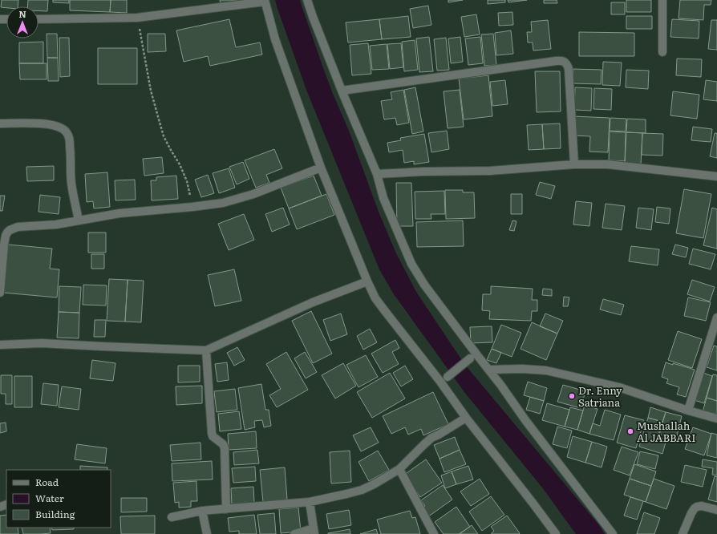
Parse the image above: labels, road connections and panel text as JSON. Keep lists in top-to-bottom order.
{
  "places": ["Dr. Enny Satriana", "Mushallah Al JABBARI"],
  "legend": ["Road", "Water", "Building"],
  "north": "top"
}
